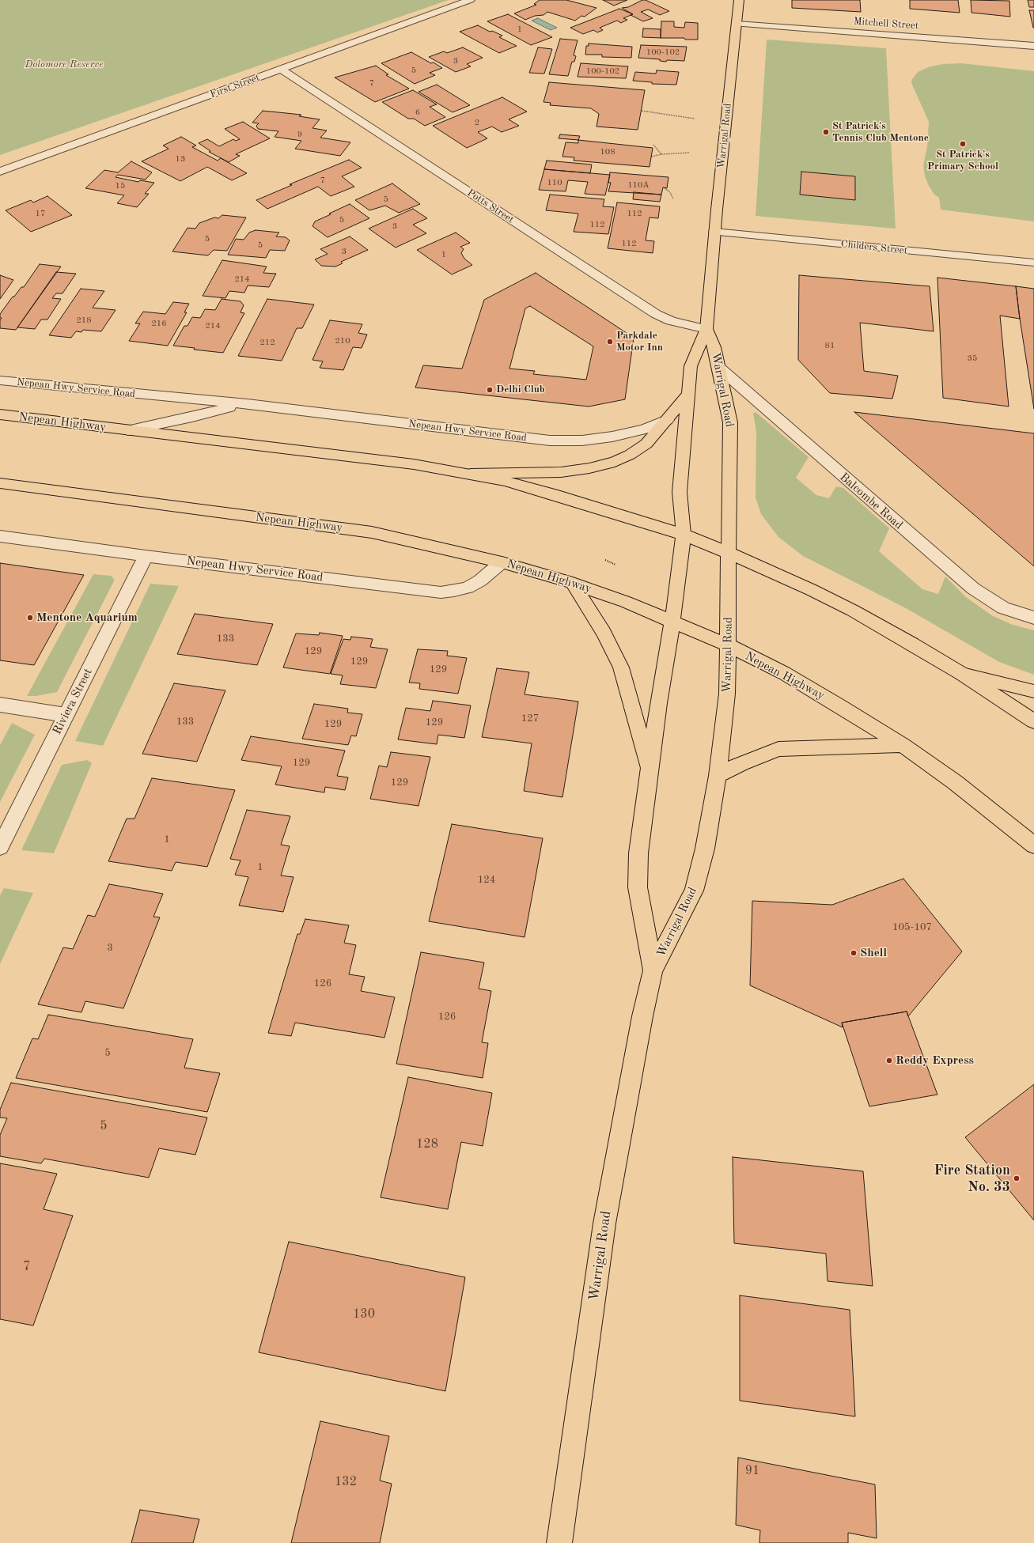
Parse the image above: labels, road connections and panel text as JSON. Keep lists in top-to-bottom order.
{
  "streets": {
    "main road": ["Warrigal Road", "Nepean Highway"],
    "street": [
      "Mitchell Street",
      "First Street",
      "Potts Street",
      "Childers Street",
      "Nepean Hwy Service Road",
      "Balcombe Road",
      "Riviera Street"
    ]
  },
  "crossings": [
    ["Mitchell Street", "Warrigal Road"],
    ["First Street", "Potts Street"],
    ["Warrigal Road", "Potts Street"],
    ["Warrigal Road", "Childers Street"],
    ["Warrigal Road", "Nepean Highway"],
    ["Warrigal Road", "Balcombe Road"],
    ["Nepean Hwy Service Road", "Nepean Highway"],
    ["Nepean Hwy Service Road", "Riviera Street"]
  ],
  "parks": ["Dolomore Reserve"],
  "places": [
    "St Patrick's Tennis Club Mentone",
    "St Patrick's Primary School",
    "Parkdale Motor Inn",
    "Delhi Club",
    "Mentone Aquarium",
    "Shell",
    "Reddy Express",
    "Fire Station No. 33"
  ],
  "house_numbers": [
    "1",
    "100-102",
    "3",
    "5",
    "100-102",
    "7",
    "6",
    "2",
    "9",
    "108",
    "13",
    "7",
    "110",
    "110A",
    "15",
    "5",
    "17",
    "112",
    "5",
    "112",
    "3",
    "5",
    "112",
    "5",
    "3",
    "1",
    "214",
    "218",
    "216",
    "214",
    "210",
    "212",
    "81",
    "35",
    "133",
    "129",
    "129",
    "129",
    "127",
    "133",
    "129",
    "129",
    "129",
    "129",
    "1",
    "1",
    "124",
    "105-107",
    "3",
    "126",
    "126",
    "5",
    "5",
    "128",
    "7",
    "130",
    "91",
    "132"
  ]
}
